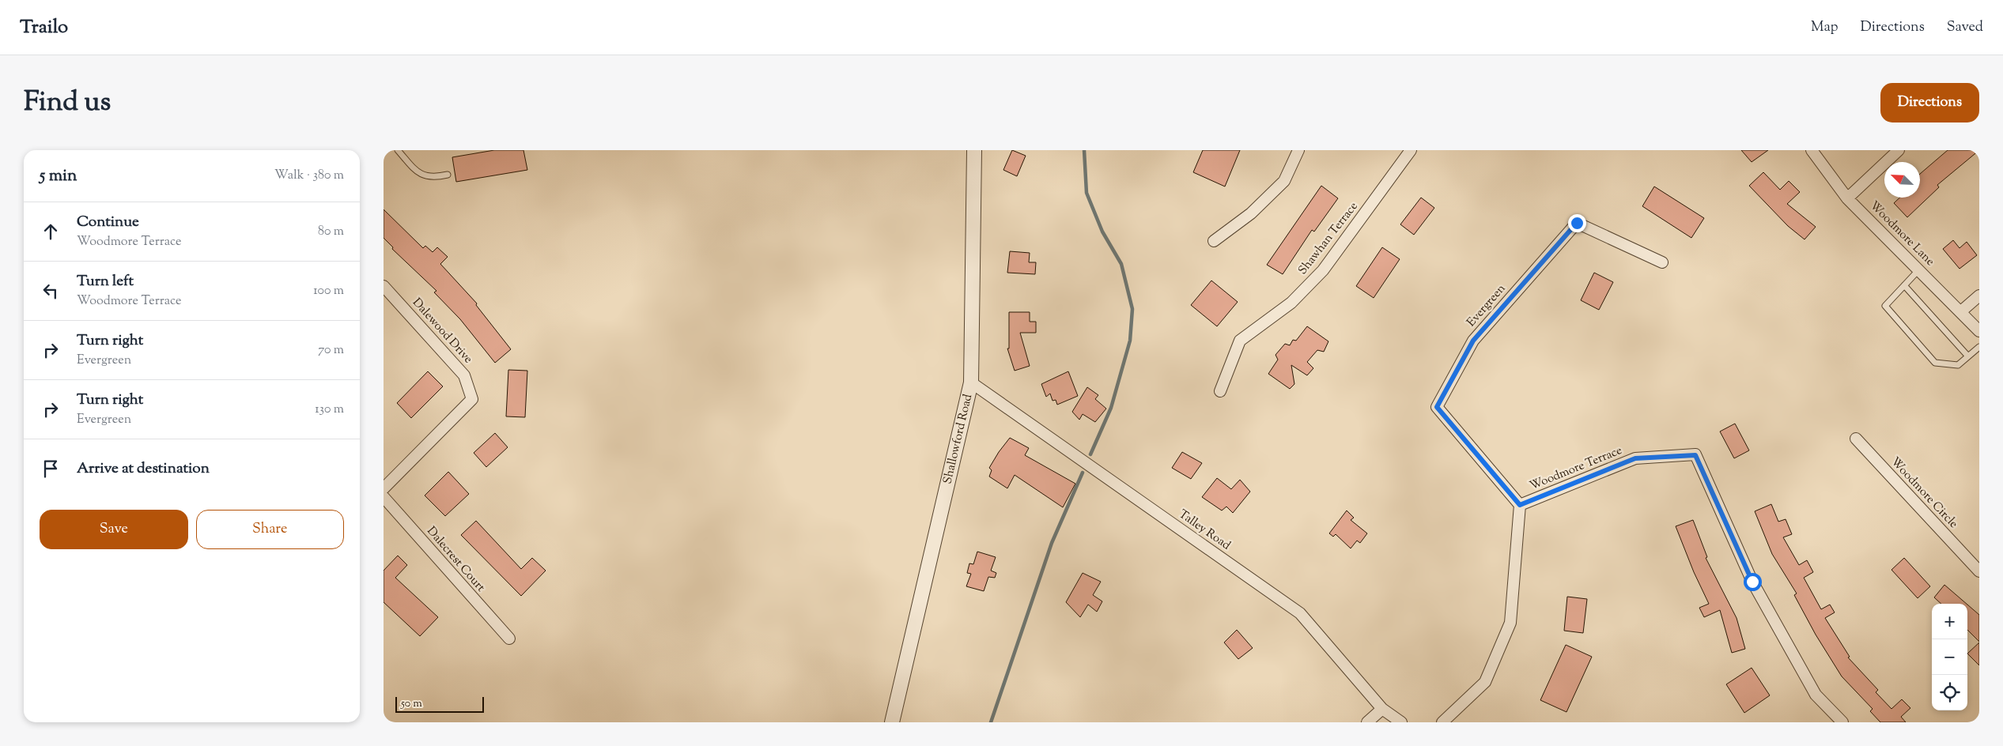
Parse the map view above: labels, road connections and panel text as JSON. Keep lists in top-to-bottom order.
{
  "streets": {
    "street": [
      "Woodmore Lane",
      "Shawhan Terrace",
      "Evergreen",
      "Dalewood Drive",
      "Shallowford Road",
      "Woodmore Terrace",
      "Woodmore Circle",
      "Talley Road",
      "Dalecrest Court"
    ]
  },
  "crossings": [
    ["Evergreen", "Woodmore Terrace"],
    ["Shallowford Road", "Talley Road"]
  ],
  "scale_bar": "50 m",
  "north": "top left",
  "page": {
    "header": "Trailo",
    "nav": ["Map", "Directions", "Saved"],
    "title": "Find us",
    "buttons": [
      "Directions",
      ["Save", "Share"]
    ],
    "heading": ["5 min", "Walk · 380 m"],
    "list": [
      ["Continue", "Woodmore Terrace", "80 m"],
      ["Turn left", "Woodmore Terrace", "100 m"],
      ["Turn right", "Evergreen", "70 m"],
      ["Turn right", "Evergreen", "130 m"],
      "Arrive at destination"
    ],
    "map_buttons": ["+", "−"],
    "scale": "50 m"
  }
}
